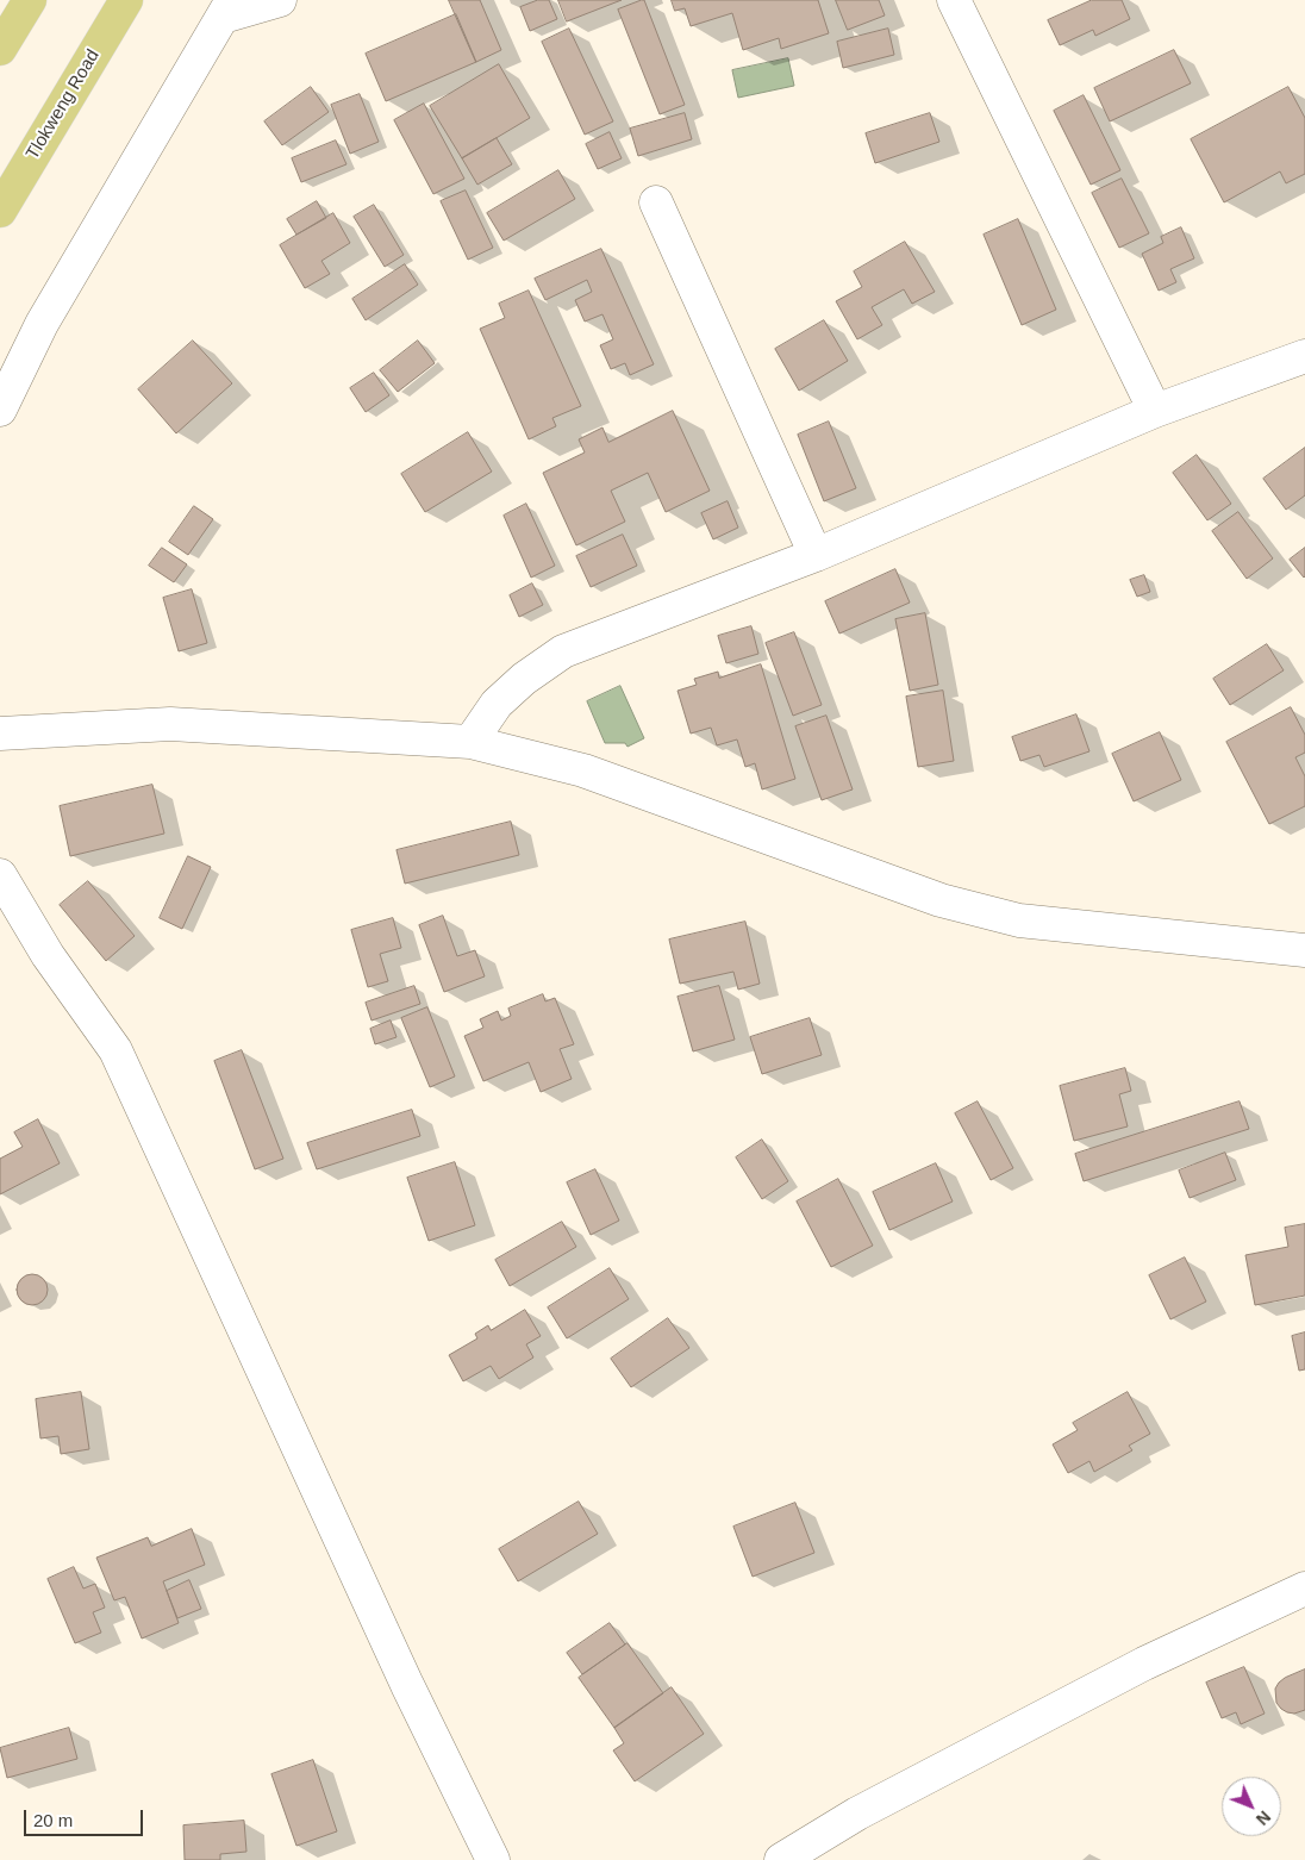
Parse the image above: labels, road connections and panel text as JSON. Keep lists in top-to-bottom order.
{
  "streets": {
    "main road": ["Tlokweng Road"]
  },
  "scale_bar": "20 m",
  "north": "bottom right"
}
